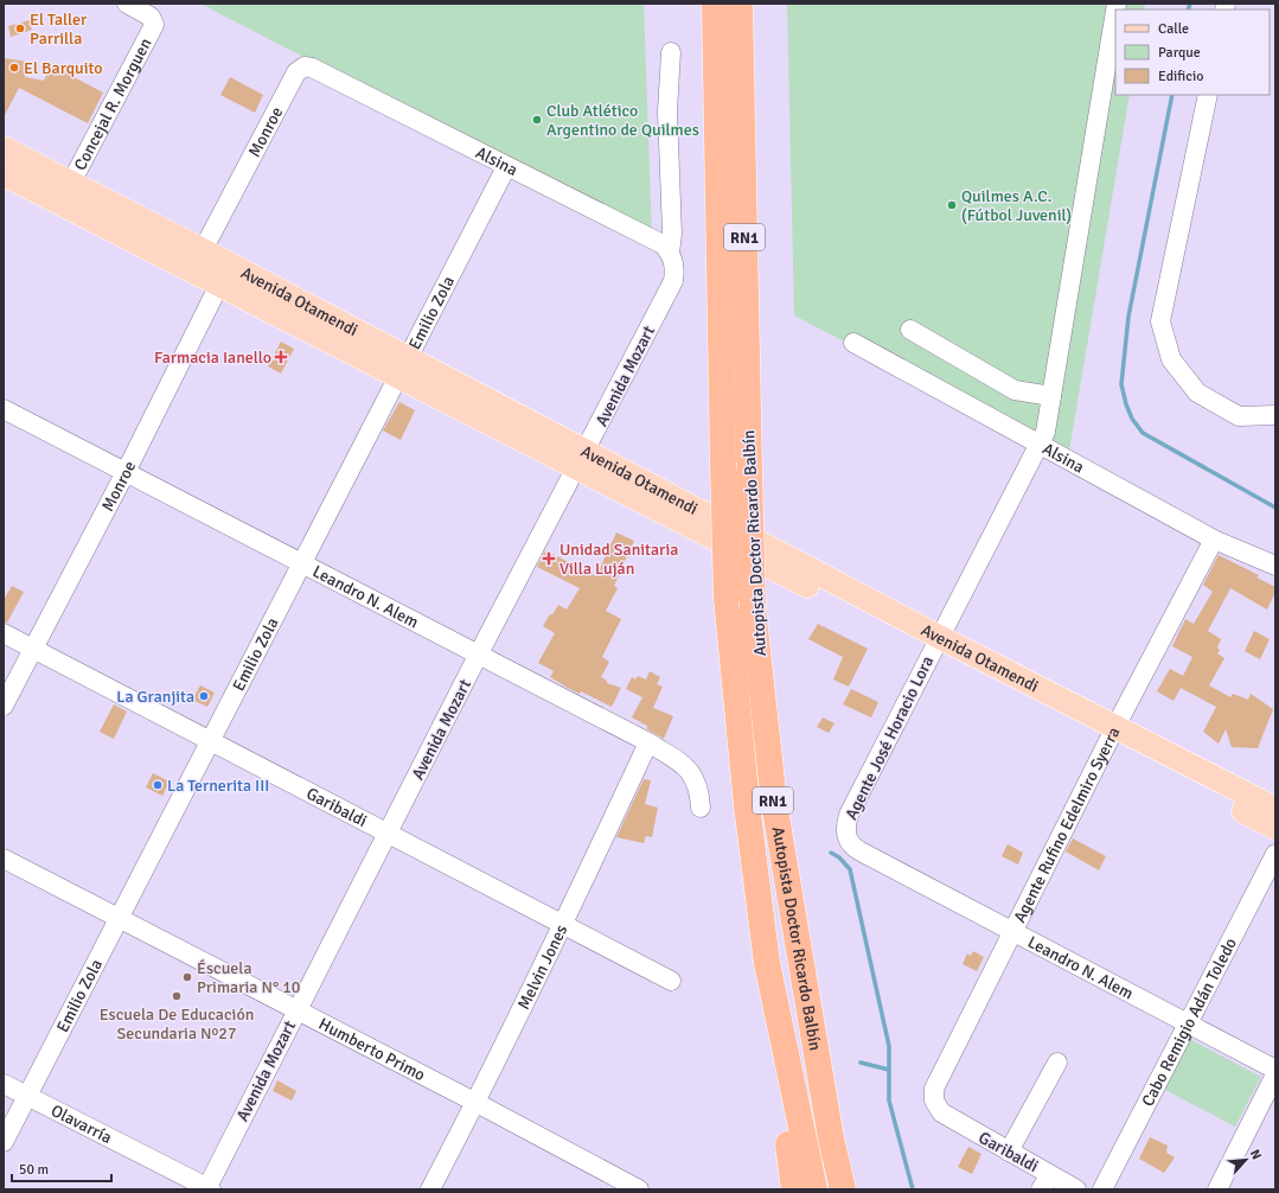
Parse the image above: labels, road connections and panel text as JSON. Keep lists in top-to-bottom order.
{
  "streets": {
    "highway": ["RN1", "Autopista Doctor Ricardo Balbín"],
    "main road": ["Avenida Otamendi"],
    "street": [
      "Concejal R. Morguen",
      "Monroe",
      "Alsina",
      "Emilio Zola",
      "Avenida Mozart",
      "Leandro N. Alem",
      "Agente José Horacio Lora",
      "Garibaldi",
      "Agente Rufino Edelmiro Syerra",
      "Melvin Jones",
      "Cabo Remigio Adán Toledo",
      "Humberto Primo",
      "Olavarría"
    ]
  },
  "crossings": [
    ["Concejal R. Morguen", "Avenida Otamendi"],
    ["Monroe", "Alsina"],
    ["Monroe", "Avenida Otamendi"],
    ["Monroe", "Leandro N. Alem"],
    ["Monroe", "Garibaldi"],
    ["Alsina", "Emilio Zola"],
    ["Alsina", "Avenida Mozart"],
    ["Alsina", "Agente José Horacio Lora"],
    ["Alsina", "Agente Rufino Edelmiro Syerra"],
    ["Avenida Otamendi", "Emilio Zola"],
    ["Avenida Otamendi", "Avenida Mozart"],
    ["Avenida Otamendi", "Agente José Horacio Lora"],
    ["Avenida Otamendi", "Agente Rufino Edelmiro Syerra"],
    ["Emilio Zola", "Leandro N. Alem"],
    ["Emilio Zola", "Garibaldi"],
    ["Emilio Zola", "Humberto Primo"],
    ["Emilio Zola", "Olavarría"],
    ["Avenida Mozart", "Leandro N. Alem"],
    ["Avenida Mozart", "Garibaldi"],
    ["Avenida Mozart", "Humberto Primo"],
    ["Avenida Mozart", "Olavarría"],
    ["Leandro N. Alem", "Agente José Horacio Lora"],
    ["Leandro N. Alem", "Agente Rufino Edelmiro Syerra"],
    ["Leandro N. Alem", "Melvin Jones"],
    ["Leandro N. Alem", "Cabo Remigio Adán Toledo"],
    ["Garibaldi", "Agente Rufino Edelmiro Syerra"],
    ["Garibaldi", "Melvin Jones"],
    ["Melvin Jones", "Humberto Primo"]
  ],
  "places": {
    "other": [
      "El Taller Parrilla",
      "El Barquito",
      "Club Atlético Argentino de Quilmes",
      "Quilmes A.C. (Fútbol Juvenil)",
      "La Granjita",
      "La Ternerita III",
      "Éscuela Primaria N° 10",
      "Escuela De Educación Secundaria Nº27"
    ],
    "health": ["Farmacia Ianello", "Unidad Sanitaria Villa Luján"]
  },
  "legend": ["Calle", "Parque", "Edificio"],
  "scale_bar": "50 m",
  "north": "top right"
}
